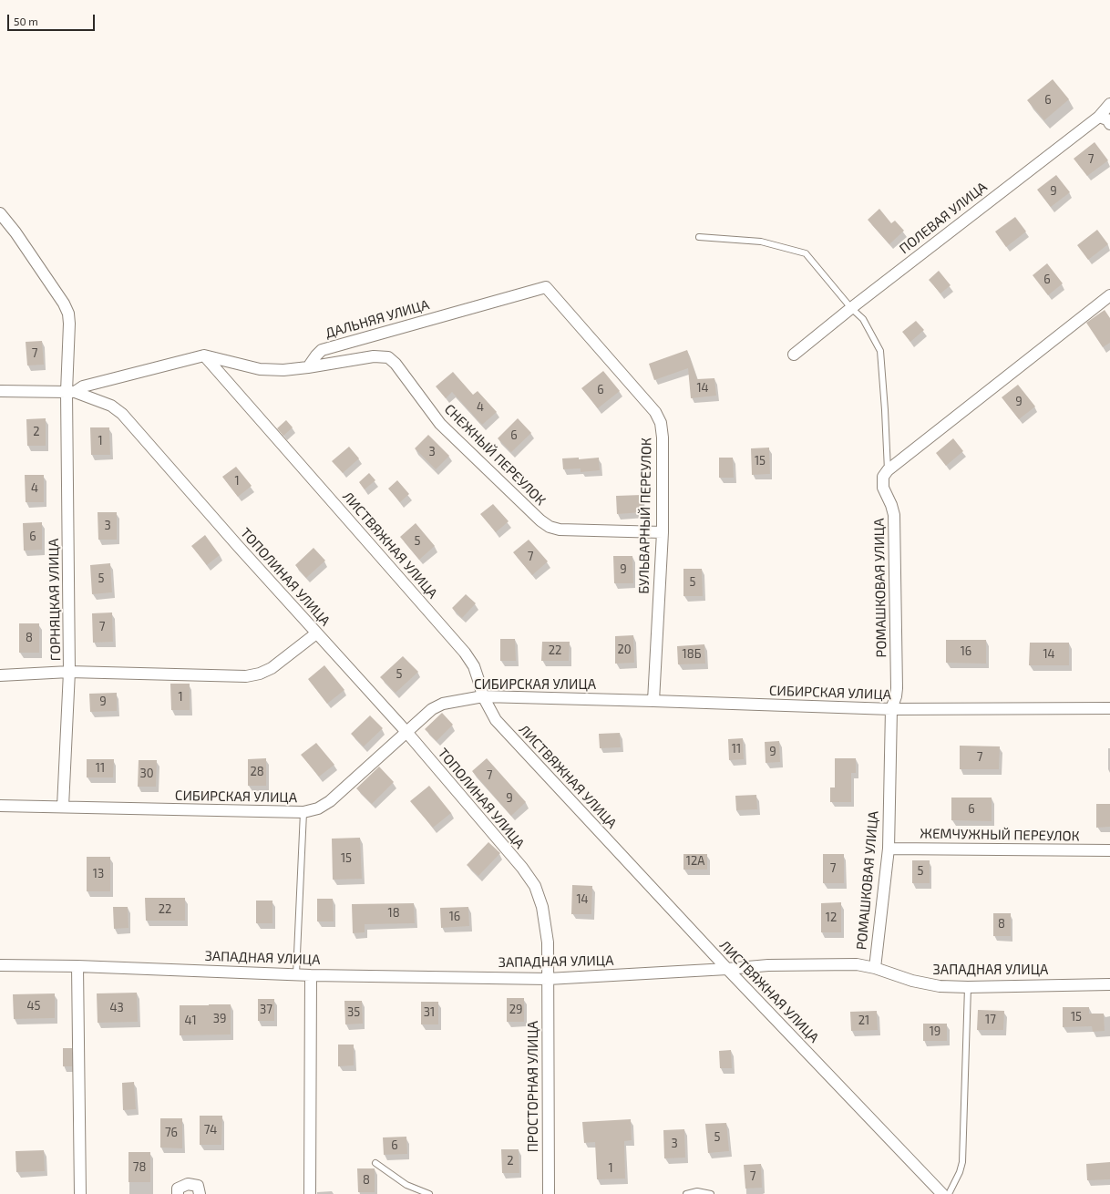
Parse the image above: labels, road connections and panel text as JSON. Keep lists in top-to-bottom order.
{
  "streets": {
    "street": [
      "ПОЛЕВАЯ УЛИЦА",
      "ДАЛЬНЯЯ УЛИЦА",
      "СНЕЖНЫЙ ПЕРЕУЛОК",
      "БУЛЬВАРНЫЙ ПЕРЕУЛОК",
      "ЛИСТВЯЖНАЯ УЛИЦА",
      "ТОПОЛИНАЯ УЛИЦА",
      "РОМАШКОВАЯ УЛИЦА",
      "ГОРНЯЦКАЯ УЛИЦА",
      "СИБИРСКАЯ УЛИЦА",
      "ЖЕМЧУЖНЫЙ ПЕРЕУЛОК",
      "ЗАПАДНАЯ УЛИЦА",
      "ПРОСТОРНАЯ УЛИЦА"
    ]
  },
  "crossings": [
    ["ДАЛЬНЯЯ УЛИЦА", "СНЕЖНЫЙ ПЕРЕУЛОК"],
    ["ДАЛЬНЯЯ УЛИЦА", "БУЛЬВАРНЫЙ ПЕРЕУЛОК"],
    ["СНЕЖНЫЙ ПЕРЕУЛОК", "БУЛЬВАРНЫЙ ПЕРЕУЛОК"],
    ["БУЛЬВАРНЫЙ ПЕРЕУЛОК", "СИБИРСКАЯ УЛИЦА"],
    ["ЛИСТВЯЖНАЯ УЛИЦА", "СИБИРСКАЯ УЛИЦА"],
    ["ЛИСТВЯЖНАЯ УЛИЦА", "ЗАПАДНАЯ УЛИЦА"],
    ["ТОПОЛИНАЯ УЛИЦА", "ГОРНЯЦКАЯ УЛИЦА"],
    ["ТОПОЛИНАЯ УЛИЦА", "СИБИРСКАЯ УЛИЦА"],
    ["ТОПОЛИНАЯ УЛИЦА", "ЗАПАДНАЯ УЛИЦА"],
    ["ТОПОЛИНАЯ УЛИЦА", "ПРОСТОРНАЯ УЛИЦА"],
    ["РОМАШКОВАЯ УЛИЦА", "СИБИРСКАЯ УЛИЦА"],
    ["РОМАШКОВАЯ УЛИЦА", "ЖЕМЧУЖНЫЙ ПЕРЕУЛОК"],
    ["РОМАШКОВАЯ УЛИЦА", "ЗАПАДНАЯ УЛИЦА"],
    ["ГОРНЯЦКАЯ УЛИЦА", "СИБИРСКАЯ УЛИЦА"],
    ["ЗАПАДНАЯ УЛИЦА", "ПРОСТОРНАЯ УЛИЦА"]
  ],
  "house_numbers": [
    "6",
    "7",
    "9",
    "6",
    "7",
    "14",
    "6",
    "9",
    "4",
    "2",
    "6",
    "1",
    "3",
    "15",
    "1",
    "4",
    "3",
    "6",
    "5",
    "7",
    "9",
    "5",
    "5",
    "7",
    "8",
    "20",
    "22",
    "16",
    "18Б",
    "14",
    "5",
    "1",
    "9",
    "11",
    "9",
    "7",
    "11",
    "28",
    "30",
    "7",
    "9",
    "6",
    "15",
    "12А",
    "7",
    "5",
    "13",
    "14",
    "22",
    "18",
    "16",
    "12",
    "8",
    "45",
    "43",
    "37",
    "29",
    "35",
    "31",
    "15",
    "39",
    "17",
    "41",
    "21",
    "19",
    "74",
    "76",
    "5",
    "3",
    "6",
    "2",
    "78",
    "1",
    "7",
    "8"
  ],
  "scale_bar": "50 m"
}
